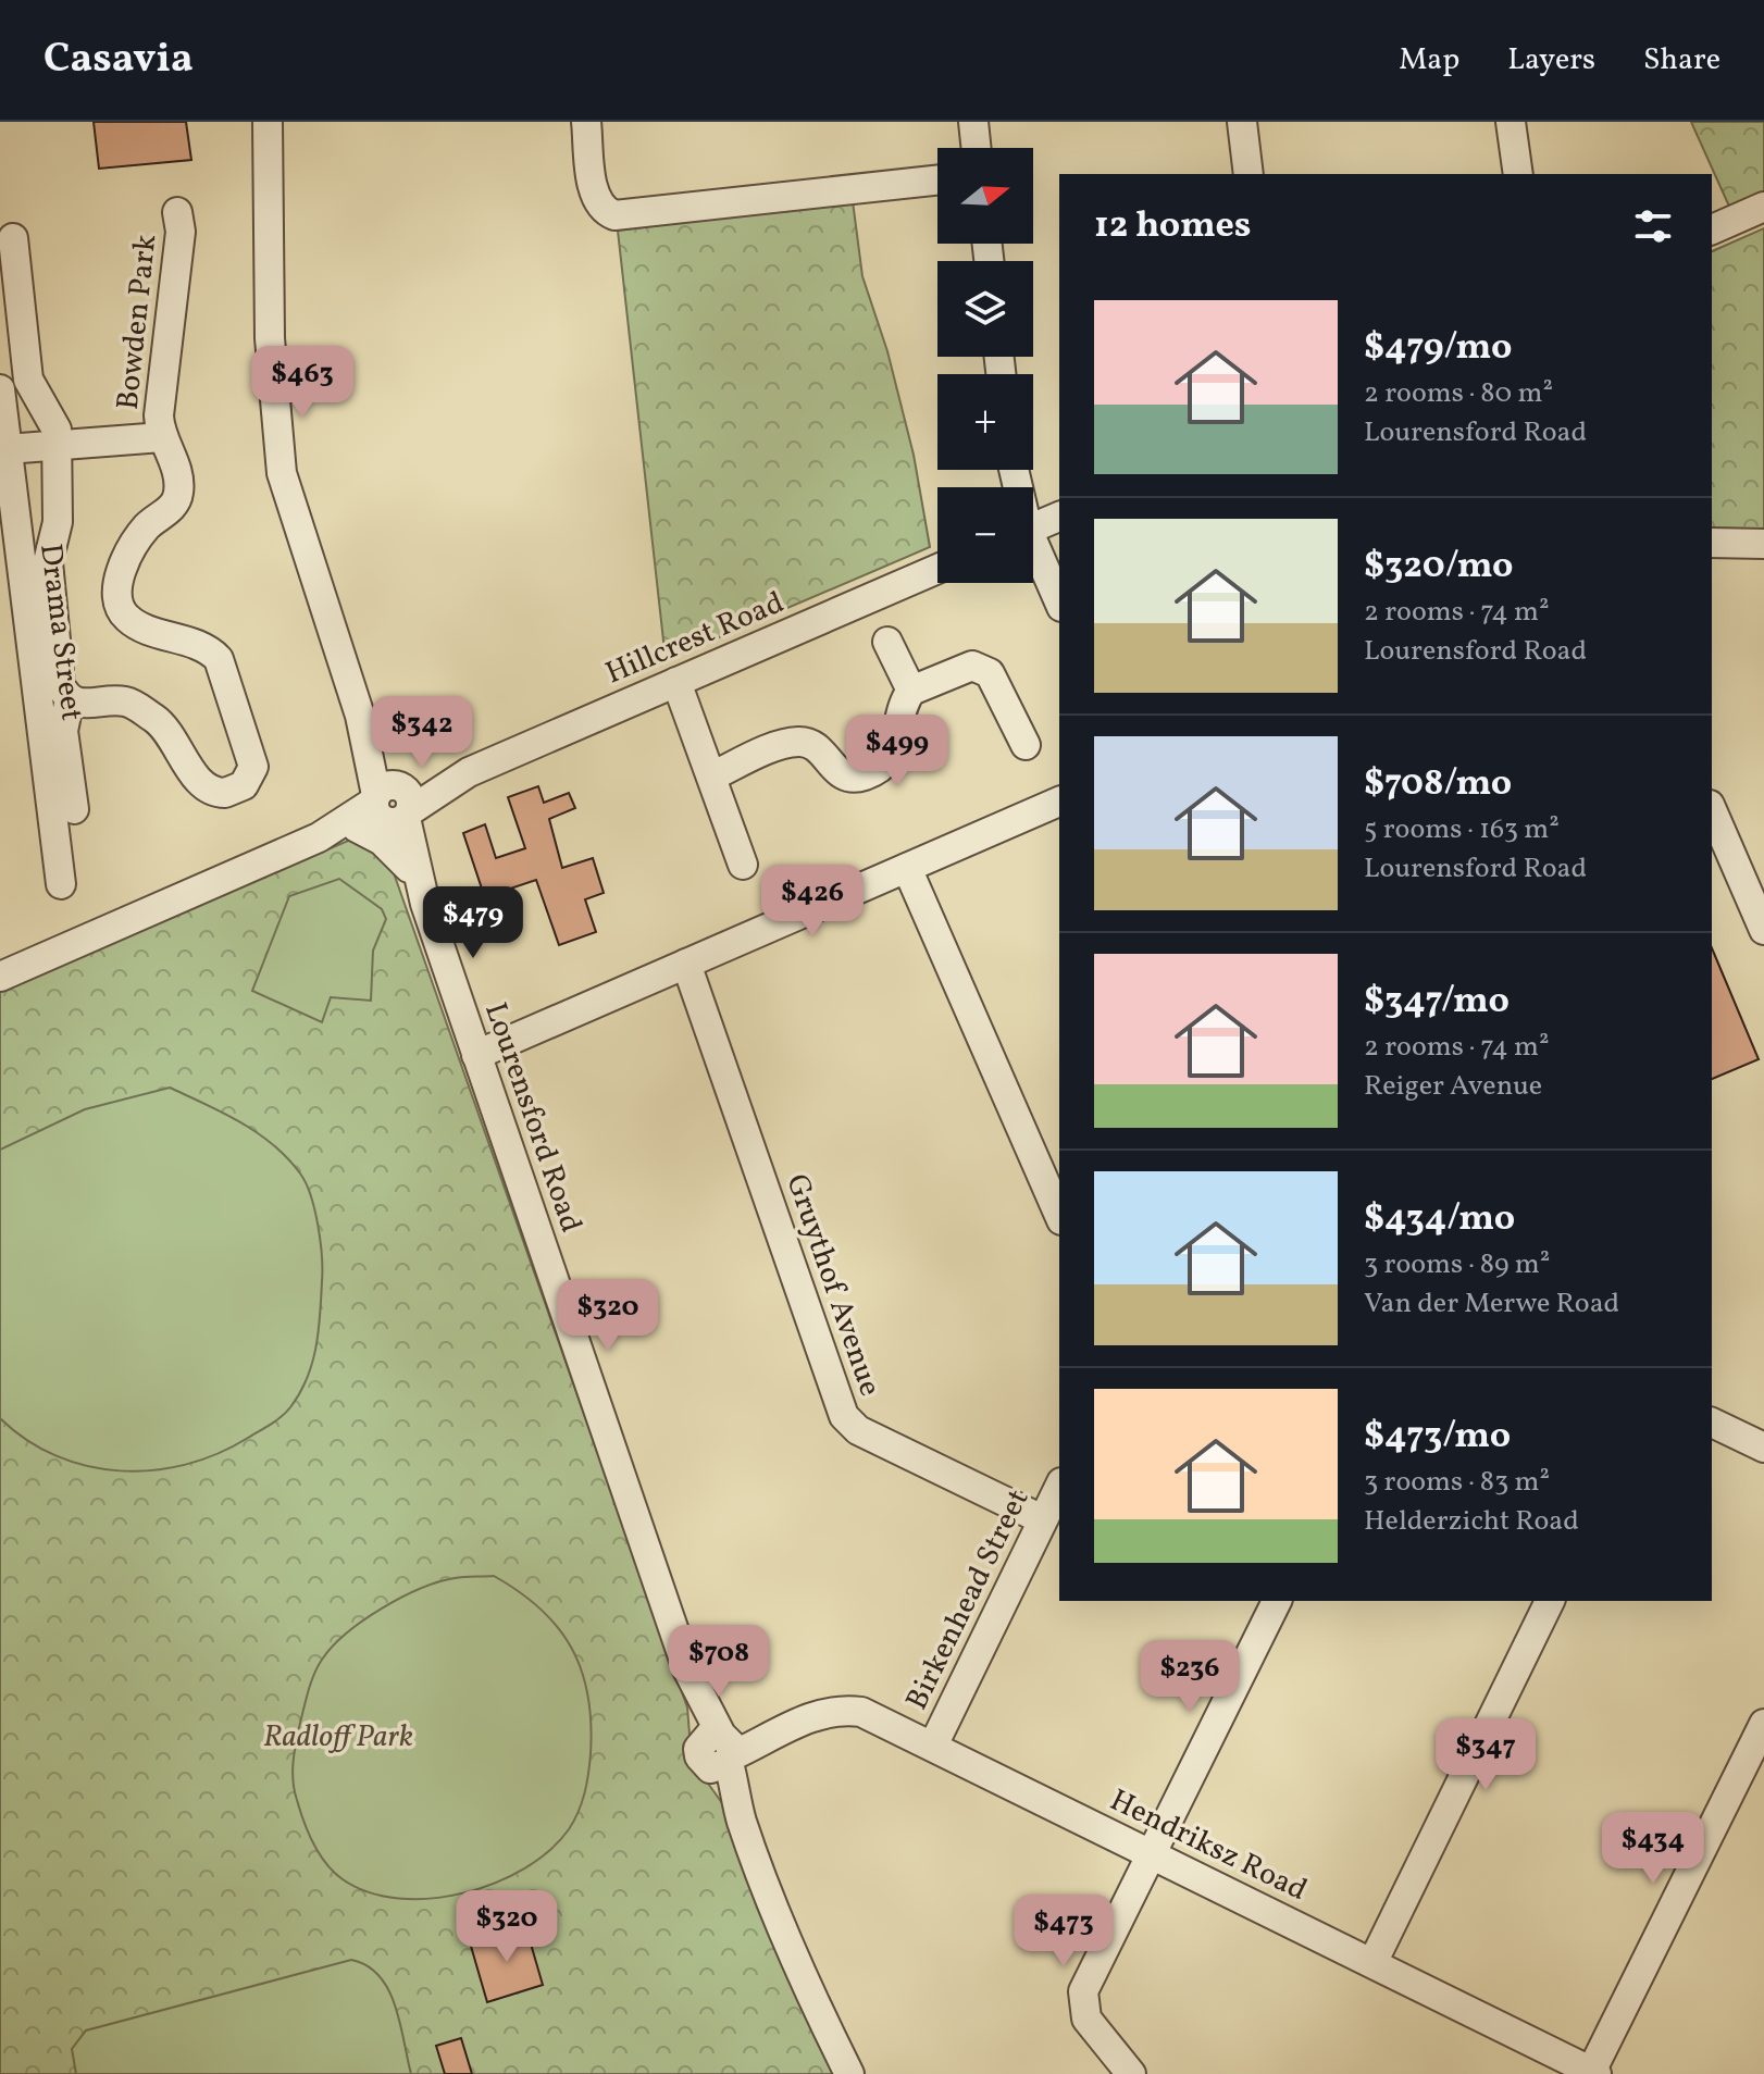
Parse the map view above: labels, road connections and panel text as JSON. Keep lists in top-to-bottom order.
{
  "streets": {
    "street": [
      "Bowden Park",
      "Drama Street",
      "Hillcrest Road",
      "Lourensford Road",
      "Gruythof Avenue",
      "Birkenhead Street",
      "Hendriksz Road"
    ]
  },
  "crossings": [
    ["Bowden Park", "Drama Street"],
    ["Hillcrest Road", "Lourensford Road"],
    ["Lourensford Road", "Hendriksz Road"],
    ["Gruythof Avenue", "Birkenhead Street"],
    ["Birkenhead Street", "Hendriksz Road"]
  ],
  "parks": ["Radloff Park"],
  "north": "right",
  "page": {
    "header": "Casavia",
    "nav": ["Map", "Layers", "Share"],
    "map_buttons": ["+", "−"],
    "heading": "12 homes",
    "list": [
      {
        "name": "$479/mo",
        "note": "2 rooms · 80 m² · Lourensford Road"
      },
      {
        "name": "$320/mo",
        "note": "2 rooms · 74 m² · Lourensford Road"
      },
      {
        "name": "$708/mo",
        "note": "5 rooms · 163 m² · Lourensford Road"
      },
      {
        "name": "$347/mo",
        "note": "2 rooms · 74 m² · Reiger Avenue"
      },
      {
        "name": "$434/mo",
        "note": "3 rooms · 89 m² · Van der Merwe Road"
      },
      {
        "name": "$473/mo",
        "note": "3 rooms · 83 m² · Helderzicht Road"
      }
    ],
    "price": [
      "$463",
      "$342",
      "$499",
      "$426",
      "$479",
      "$320",
      "$708",
      "$236",
      "$347",
      "$434",
      "$320",
      "$473"
    ]
  }
}
